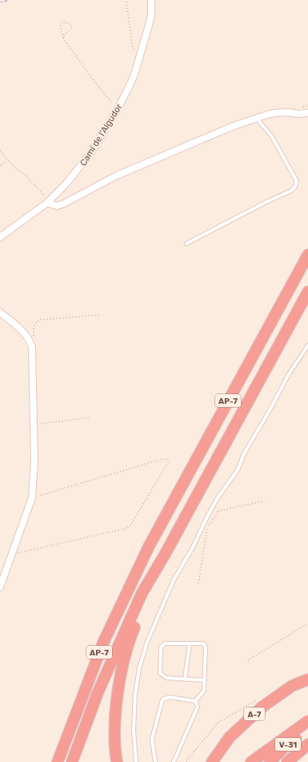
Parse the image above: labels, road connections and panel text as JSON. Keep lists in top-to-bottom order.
{
  "streets": {
    "highway": ["AP-7", "A-7", "V-31"],
    "street": ["Camí de l'Algudor"]
  }
}
